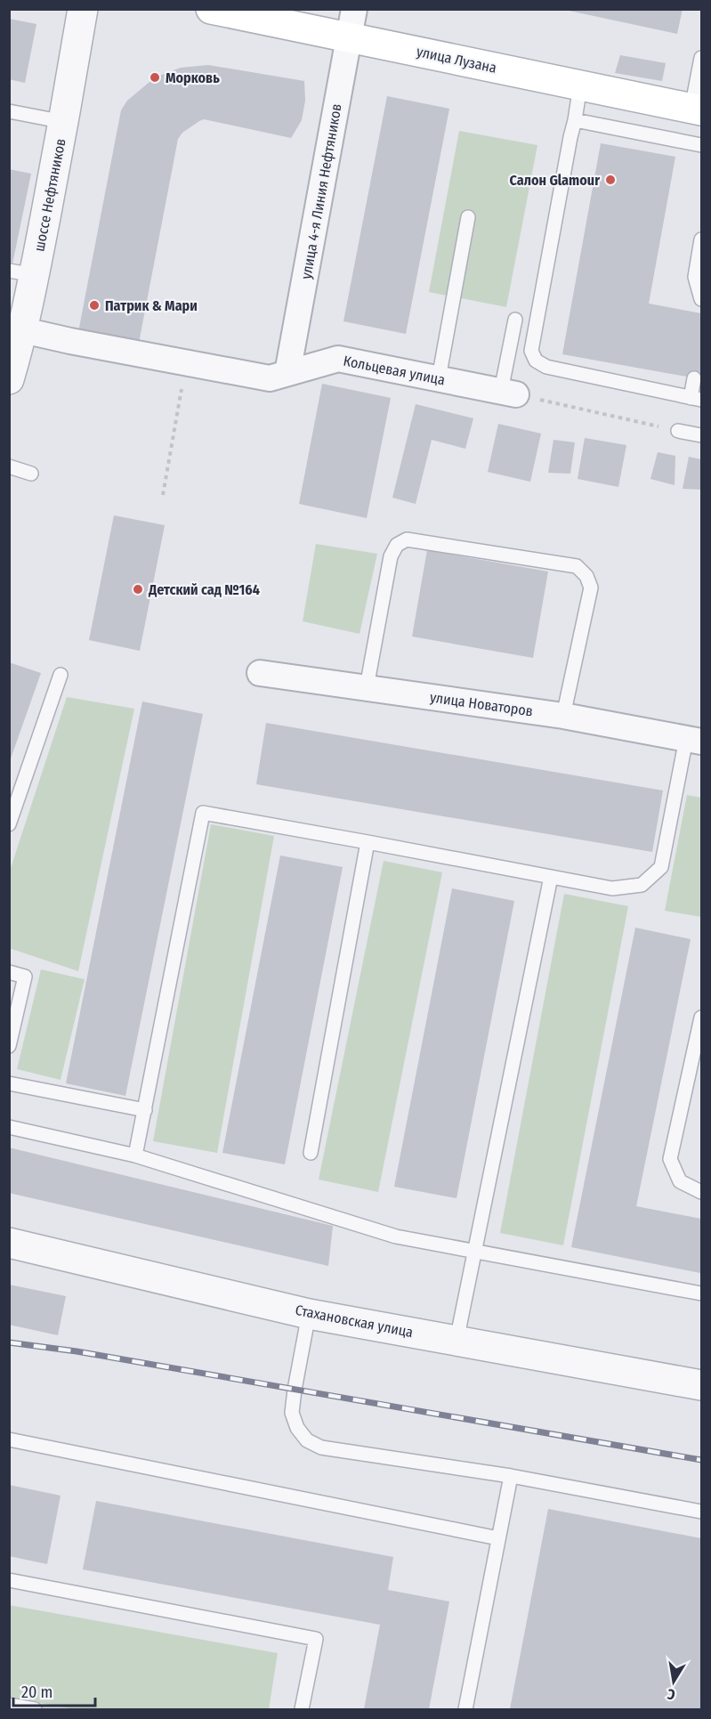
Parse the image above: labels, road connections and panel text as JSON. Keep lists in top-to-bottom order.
{
  "streets": {
    "main road": ["улица Лузана"],
    "street": [
      "улица 4-я Линия Нефтяников",
      "шоссе Нефтяников",
      "Кольцевая улица",
      "улица Новаторов",
      "Стахановская улица"
    ]
  },
  "crossings": [
    ["улица Лузана", "улица 4-я Линия Нефтяников"],
    ["улица 4-я Линия Нефтяников", "Кольцевая улица"],
    ["шоссе Нефтяников", "Кольцевая улица"]
  ],
  "places": [
    "Морковь",
    "Салон Glamour",
    "Патрик & Мари",
    "Детский сад №164"
  ],
  "scale_bar": "20 m",
  "north": "bottom"
}
